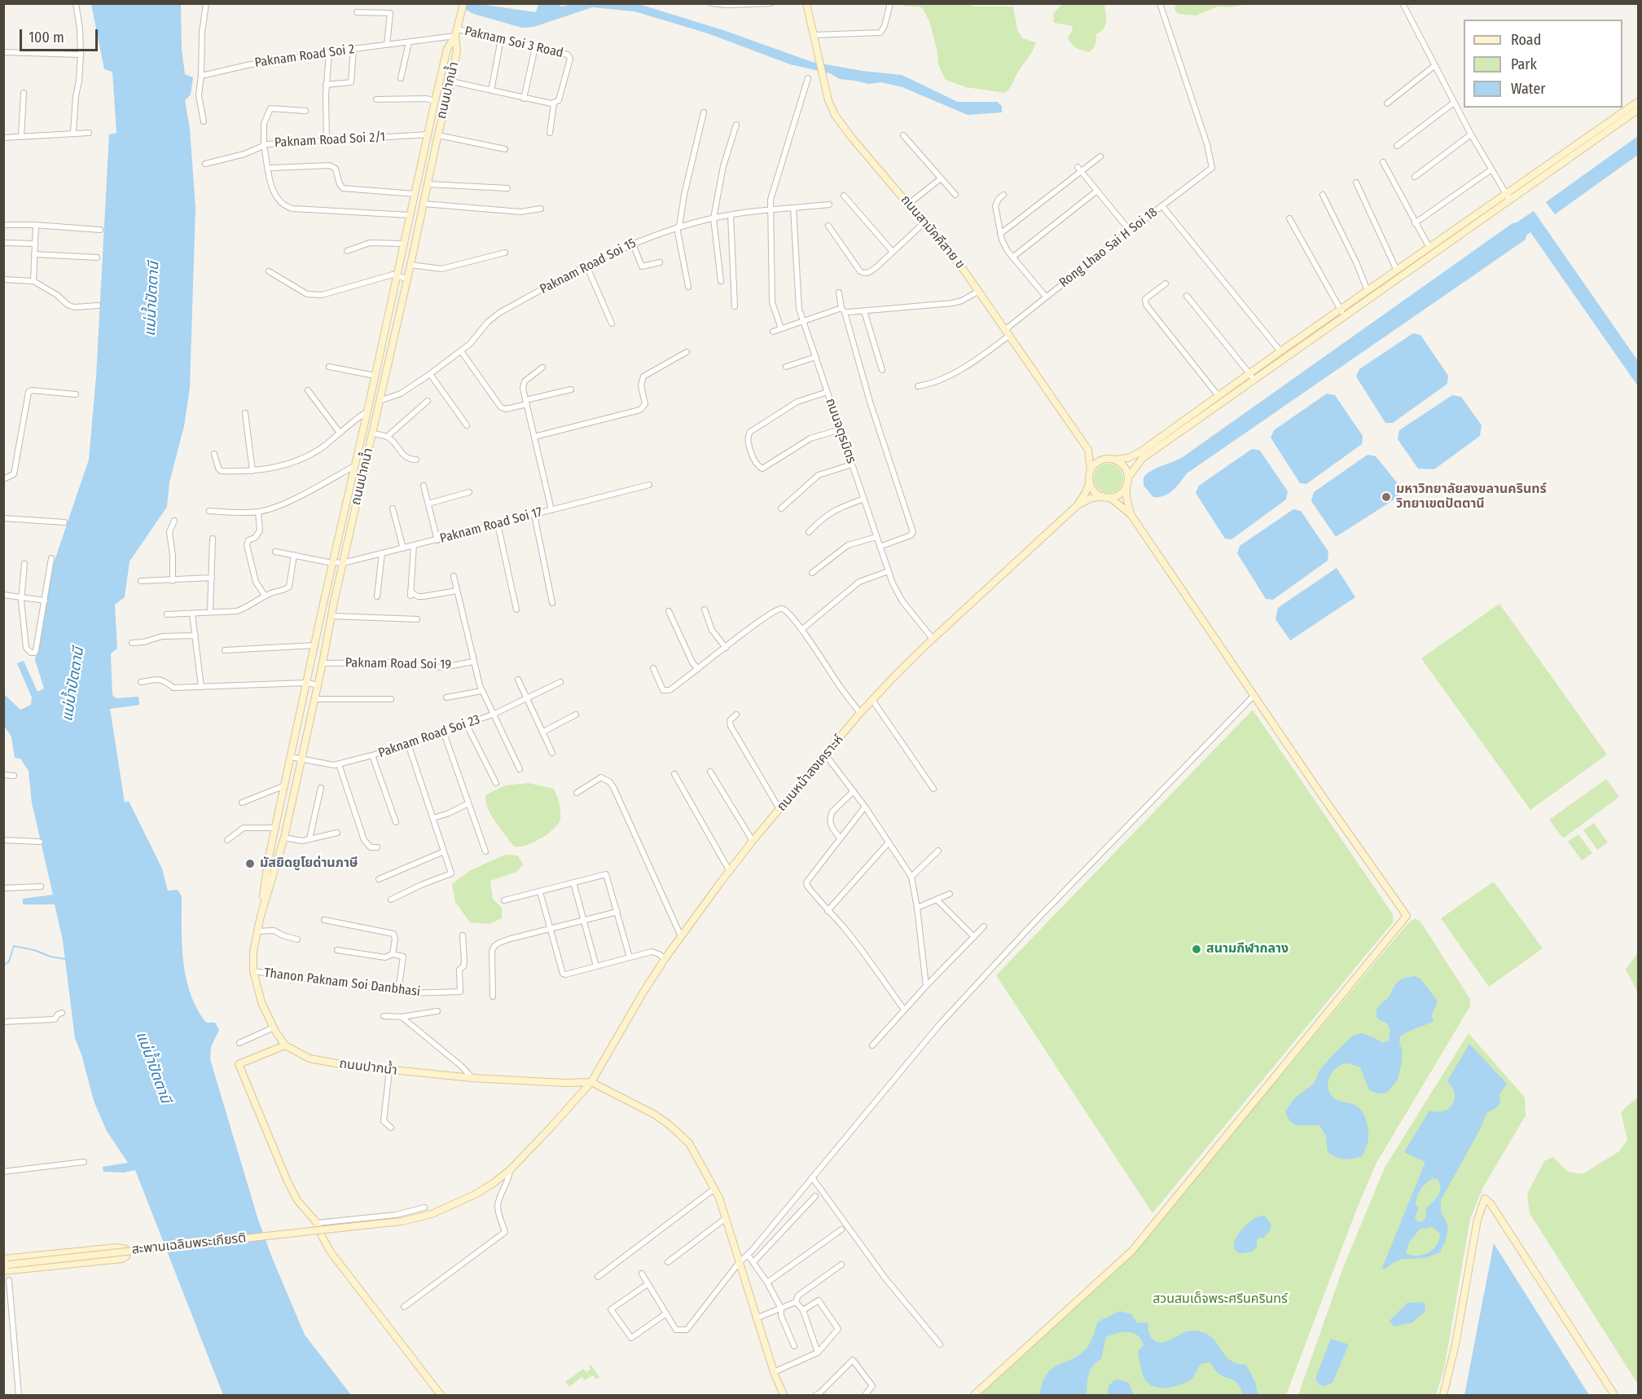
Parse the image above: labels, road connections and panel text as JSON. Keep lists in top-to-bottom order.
{
  "streets": {
    "street": [
      "Paknam Soi 3 Road",
      "Paknam Road Soi 2",
      "ถนนปากน้ำ",
      "Paknam Road Soi 2/1",
      "ถนนสามัคคีสาย ข",
      "Rong Lhao Sai H Soi 18",
      "Paknam Road Soi 15",
      "ถนนจตุรมิตร",
      "Paknam Road Soi 17",
      "Paknam Road Soi 19",
      "Paknam Road Soi 23",
      "ถนนหน้าสงเคราะห์",
      "Thanon Paknam Soi Danbhasi",
      "สะพานเฉลิมพระเกียรติ"
    ]
  },
  "crossings": [
    ["Paknam Soi 3 Road", "Paknam Road Soi 2"],
    ["Paknam Soi 3 Road", "ถนนปากน้ำ"],
    ["Paknam Road Soi 2", "ถนนปากน้ำ"],
    ["ถนนปากน้ำ", "Paknam Road Soi 2/1"],
    ["ถนนปากน้ำ", "Paknam Road Soi 15"],
    ["ถนนปากน้ำ", "Paknam Road Soi 17"],
    ["ถนนปากน้ำ", "Paknam Road Soi 19"],
    ["ถนนปากน้ำ", "Paknam Road Soi 23"],
    ["ถนนปากน้ำ", "ถนนหน้าสงเคราะห์"],
    ["ถนนปากน้ำ", "Thanon Paknam Soi Danbhasi"],
    ["ถนนสามัคคีสาย ข", "Rong Lhao Sai H Soi 18"],
    ["ถนนสามัคคีสาย ข", "ถนนหน้าสงเคราะห์"],
    ["Paknam Road Soi 15", "ถนนจตุรมิตร"],
    ["ถนนจตุรมิตร", "ถนนหน้าสงเคราะห์"],
    ["ถนนหน้าสงเคราะห์", "สะพานเฉลิมพระเกียรติ"]
  ],
  "water": ["แม่น้ำปัตตานี"],
  "parks": ["สวนสมเด็จพระศรีนครินทร์"],
  "places": ["มหาวิทยาลัยสงขลานครินทร์ วิทยาเขตปัตตานี", "มัสยิดยูโยด่านภาษี", "สนามกีฬากลาง"],
  "legend": ["Road", "Park", "Water"],
  "scale_bar": "100 m"
}
